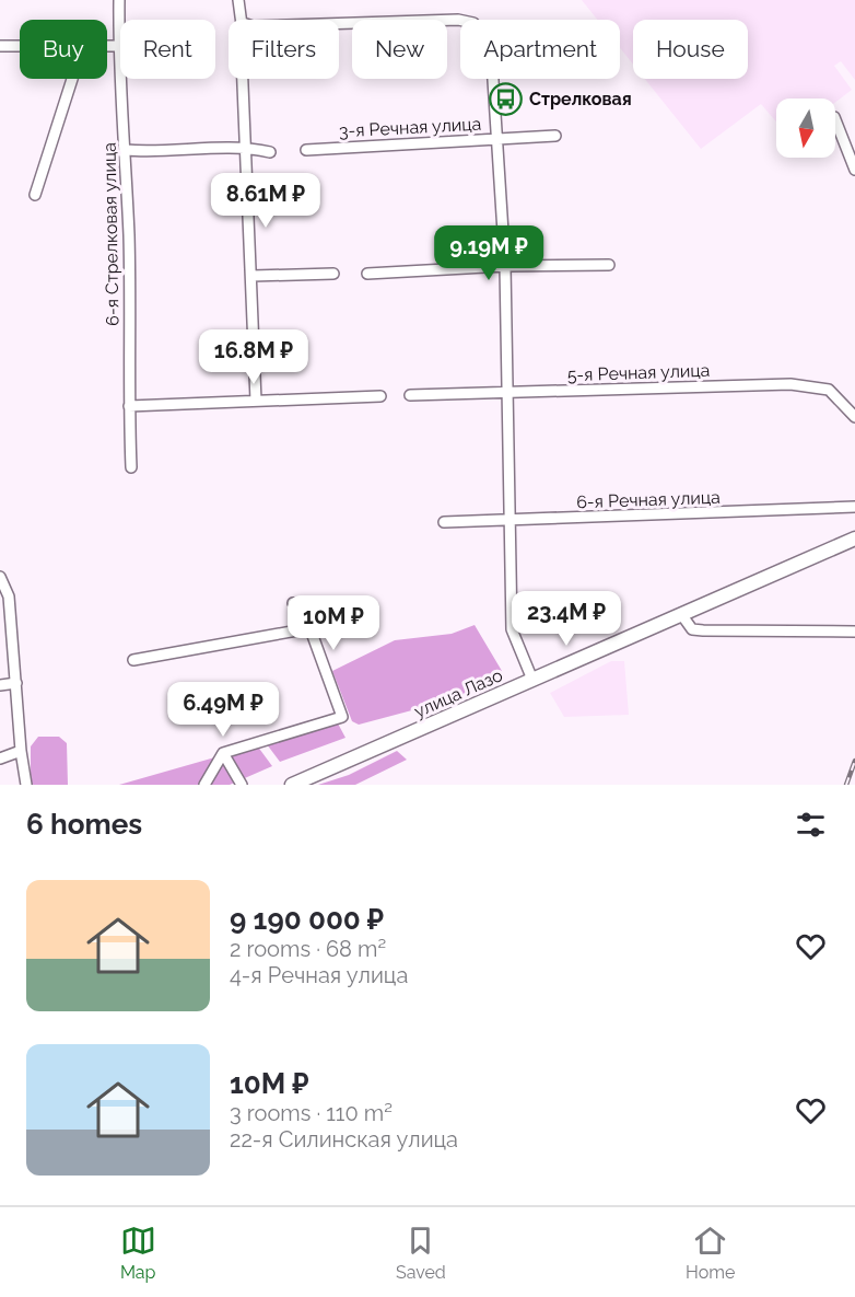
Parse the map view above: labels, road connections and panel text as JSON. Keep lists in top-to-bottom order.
{
  "streets": {
    "main road": ["улица Лазо"],
    "street": [
      "3-я Речная улица",
      "6-я Стрелковая улица",
      "5-я Речная улица",
      "6-я Речная улица"
    ]
  },
  "places": {
    "bus stop": ["Стрелковая"]
  },
  "north": "bottom",
  "page": {
    "chip": [
      "Buy",
      "Rent",
      "Filters",
      "New",
      "Apartment",
      "House"
    ],
    "price": [
      "8.61M ₽",
      "9.19M ₽",
      "16.8M ₽",
      "23.4M ₽",
      "10M ₽",
      "6.49M ₽"
    ],
    "heading": "6 homes",
    "list": [
      {
        "name": "9 190 000 ₽",
        "note": "2 rooms · 68 m² · 4-я Речная улица"
      },
      {
        "name": "10M ₽",
        "note": "3 rooms · 110 m² · 22-я Силинская улица"
      }
    ],
    "tabs": ["Map", "Saved", "Home"]
  }
}
